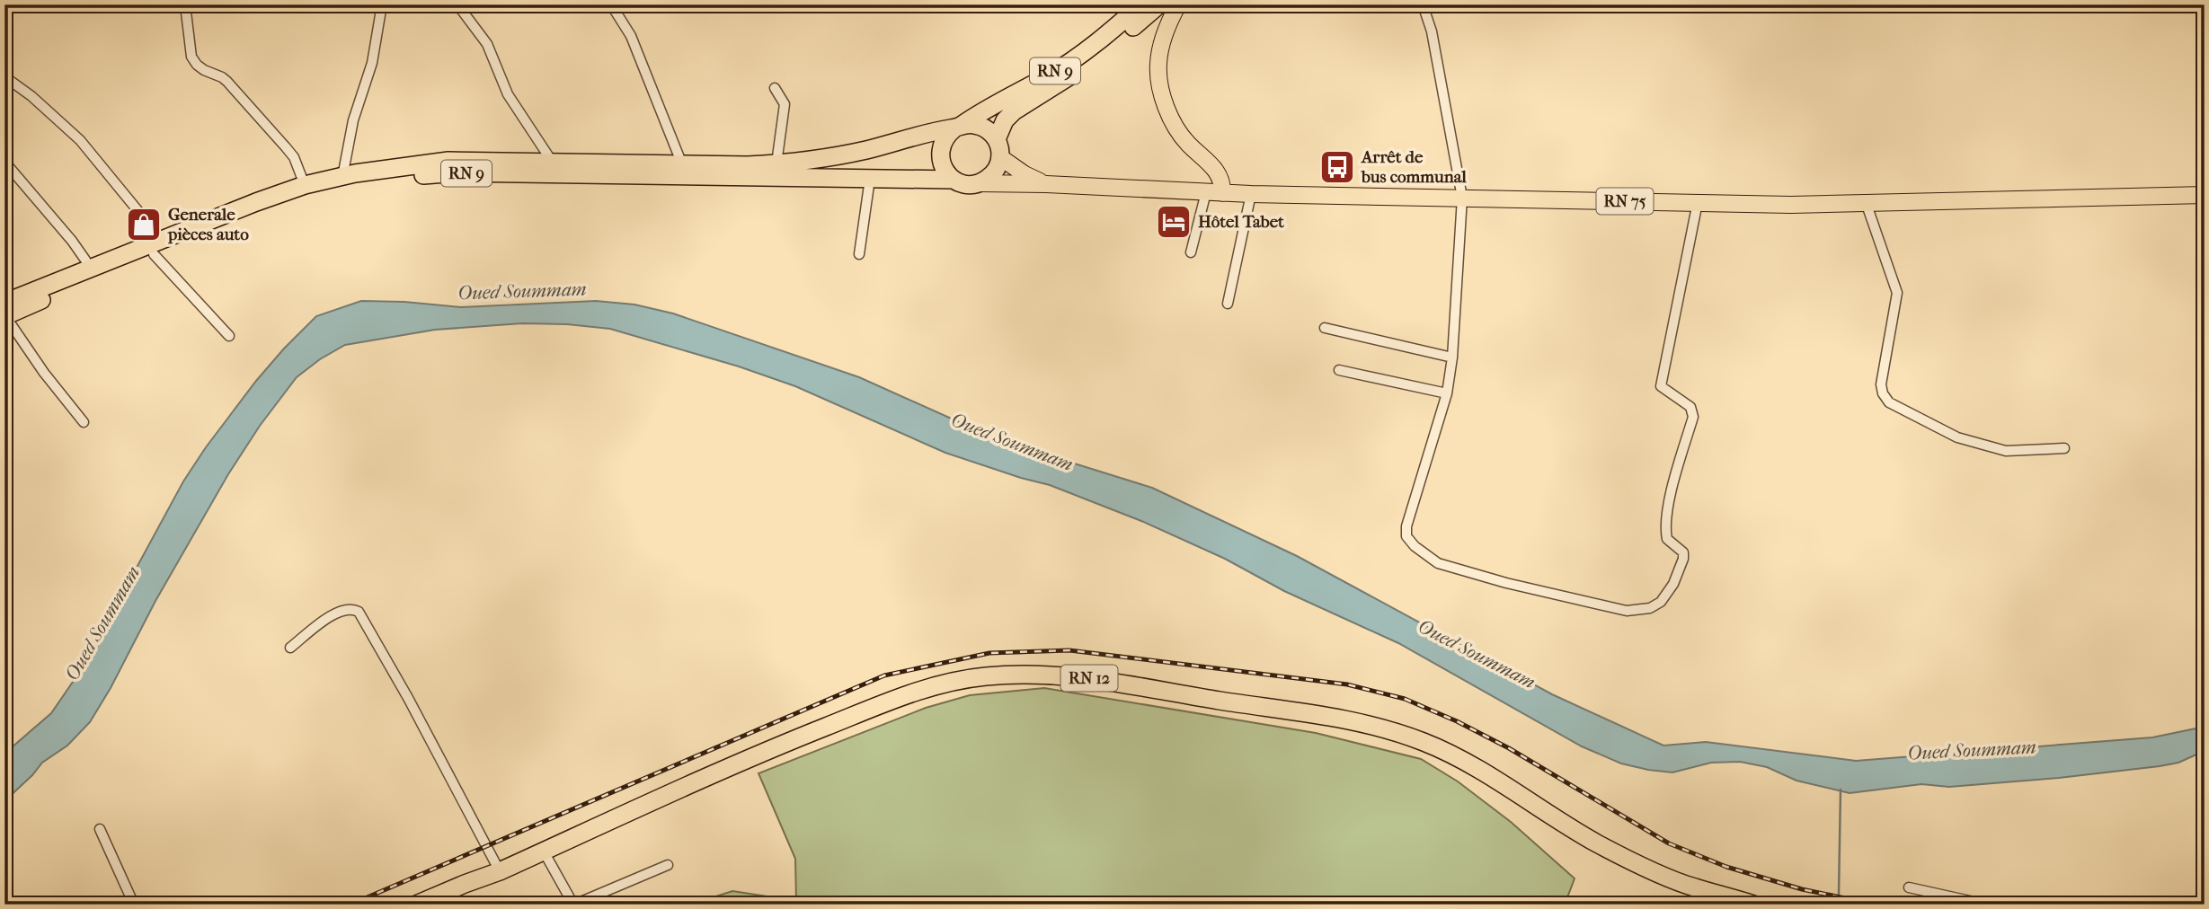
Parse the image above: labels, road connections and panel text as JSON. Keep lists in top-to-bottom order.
{
  "streets": {
    "highway": ["RN 9", "RN 12"],
    "main road": ["RN 75"]
  },
  "crossings": [
    ["RN 9", "RN 75"]
  ],
  "water": ["Oued Soummam"],
  "places": {
    "bus stop": ["Arrêt de bus communal"],
    "hotel": ["Hôtel Tabet"],
    "shop": ["Generale pièces auto"]
  }
}
